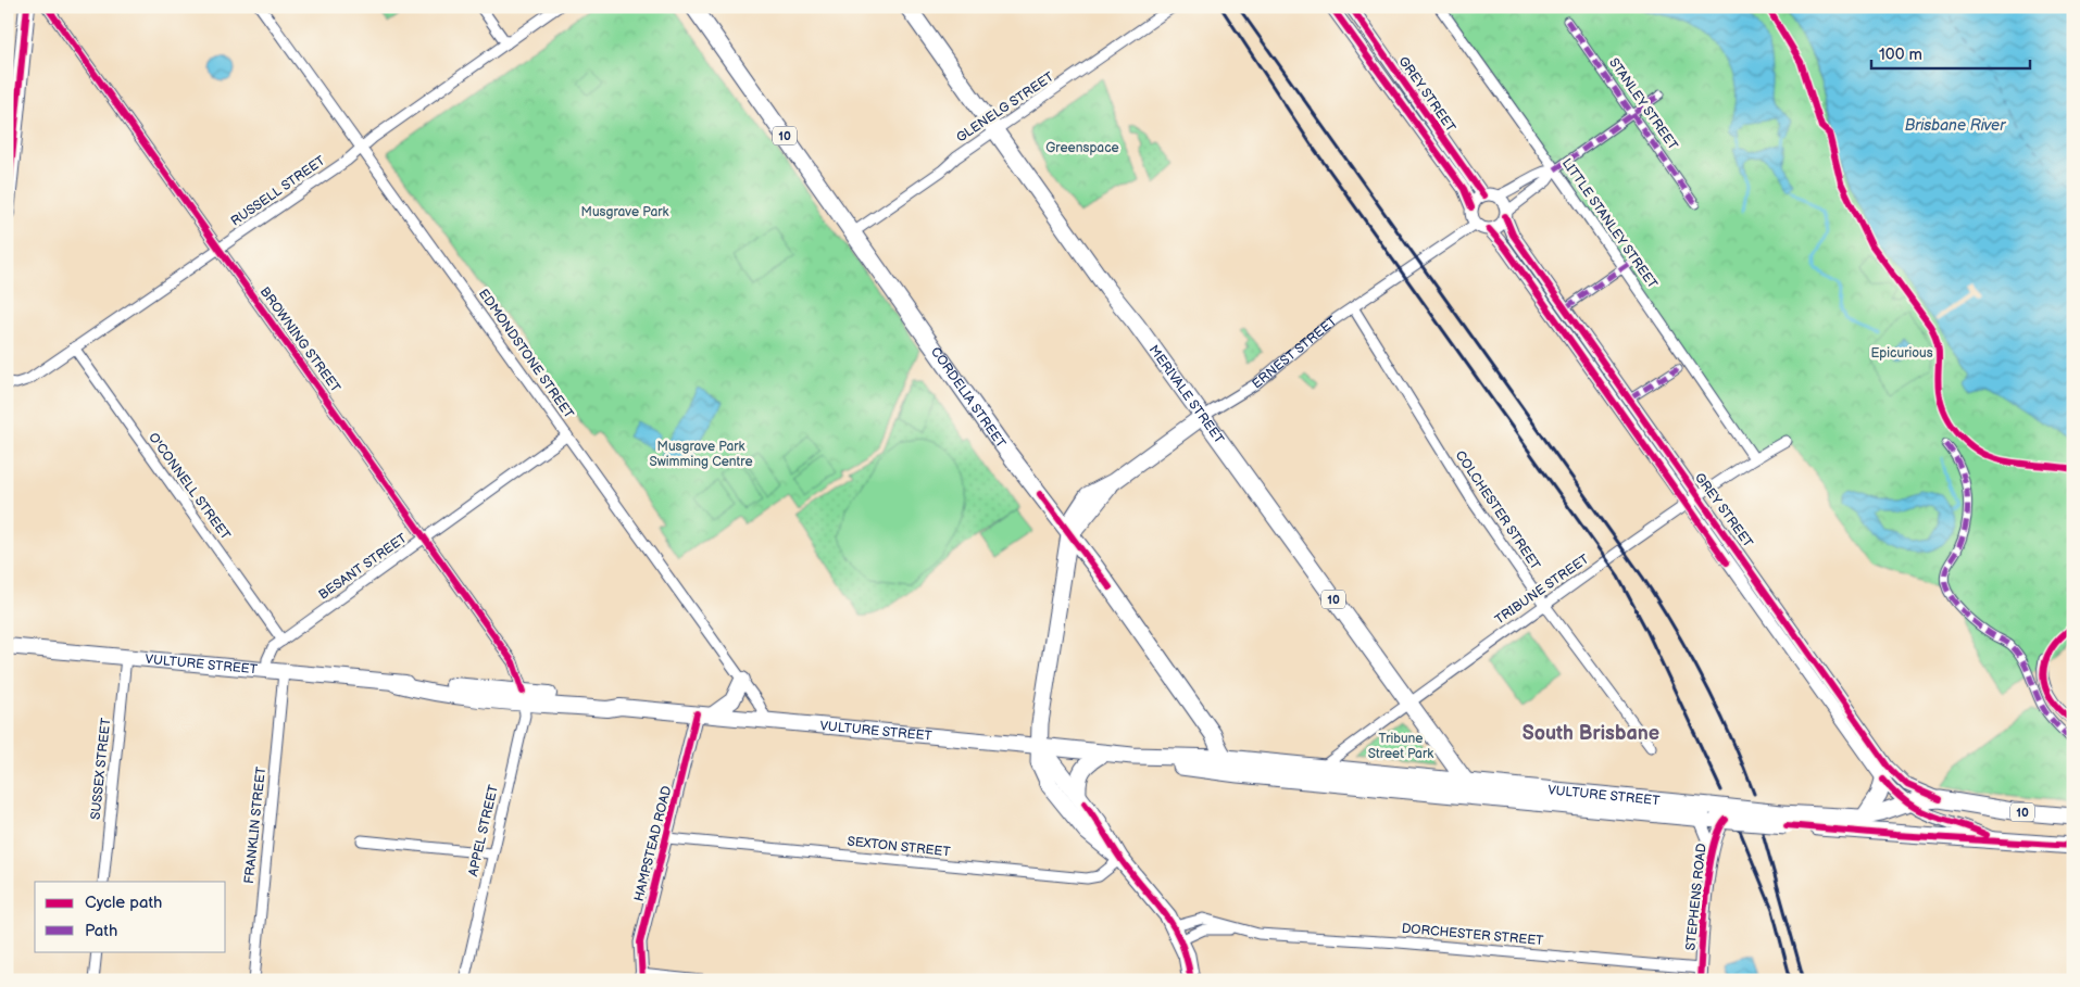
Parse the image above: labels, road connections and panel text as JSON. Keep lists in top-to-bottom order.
{
  "streets": {
    "main road": [
      "10",
      "ERNEST STREET",
      "MERIVALE STREET",
      "CORDELIA STREET",
      "VULTURE STREET"
    ],
    "street": [
      "GREY STREET",
      "STANLEY STREET",
      "GLENELG STREET",
      "RUSSELL STREET",
      "LITTLE STANLEY STREET",
      "BROWNING STREET",
      "EDMONDSTONE STREET",
      "O'CONNELL STREET",
      "COLCHESTER STREET",
      "BESANT STREET",
      "TRIBUNE STREET",
      "SUSSEX STREET",
      "FRANKLIN STREET",
      "APPEL STREET",
      "HAMPSTEAD ROAD",
      "SEXTON STREET",
      "STEPHENS ROAD",
      "DORCHESTER STREET"
    ]
  },
  "crossings": [
    ["GREY STREET", "ERNEST STREET"],
    ["GREY STREET", "TRIBUNE STREET"],
    ["GREY STREET", "VULTURE STREET"],
    ["GLENELG STREET", "MERIVALE STREET"],
    ["GLENELG STREET", "CORDELIA STREET"],
    ["RUSSELL STREET", "BROWNING STREET"],
    ["RUSSELL STREET", "EDMONDSTONE STREET"],
    ["RUSSELL STREET", "O'CONNELL STREET"],
    ["LITTLE STANLEY STREET", "TRIBUNE STREET"],
    ["BROWNING STREET", "BESANT STREET"],
    ["BROWNING STREET", "VULTURE STREET"],
    ["BROWNING STREET", "APPEL STREET"],
    ["ERNEST STREET", "MERIVALE STREET"],
    ["ERNEST STREET", "CORDELIA STREET"],
    ["ERNEST STREET", "COLCHESTER STREET"],
    ["ERNEST STREET", "VULTURE STREET"],
    ["ERNEST STREET", "SEXTON STREET"],
    ["EDMONDSTONE STREET", "BESANT STREET"],
    ["EDMONDSTONE STREET", "VULTURE STREET"],
    ["MERIVALE STREET", "TRIBUNE STREET"],
    ["MERIVALE STREET", "VULTURE STREET"],
    ["CORDELIA STREET", "VULTURE STREET"],
    ["O'CONNELL STREET", "BESANT STREET"],
    ["COLCHESTER STREET", "TRIBUNE STREET"],
    ["BESANT STREET", "VULTURE STREET"],
    ["TRIBUNE STREET", "VULTURE STREET"],
    ["VULTURE STREET", "SUSSEX STREET"],
    ["VULTURE STREET", "FRANKLIN STREET"],
    ["VULTURE STREET", "APPEL STREET"],
    ["VULTURE STREET", "HAMPSTEAD ROAD"],
    ["VULTURE STREET", "STEPHENS ROAD"],
    ["HAMPSTEAD ROAD", "SEXTON STREET"],
    ["STEPHENS ROAD", "DORCHESTER STREET"]
  ],
  "districts": ["South Brisbane"],
  "water": ["Brisbane River"],
  "parks": [
    "Greenspace",
    "Musgrave Park",
    "Epicurious",
    "Musgrave Park Swimming Centre",
    "Tribune Street Park"
  ],
  "legend": ["Cycle path", "Path"],
  "scale_bar": "100 m"
}
